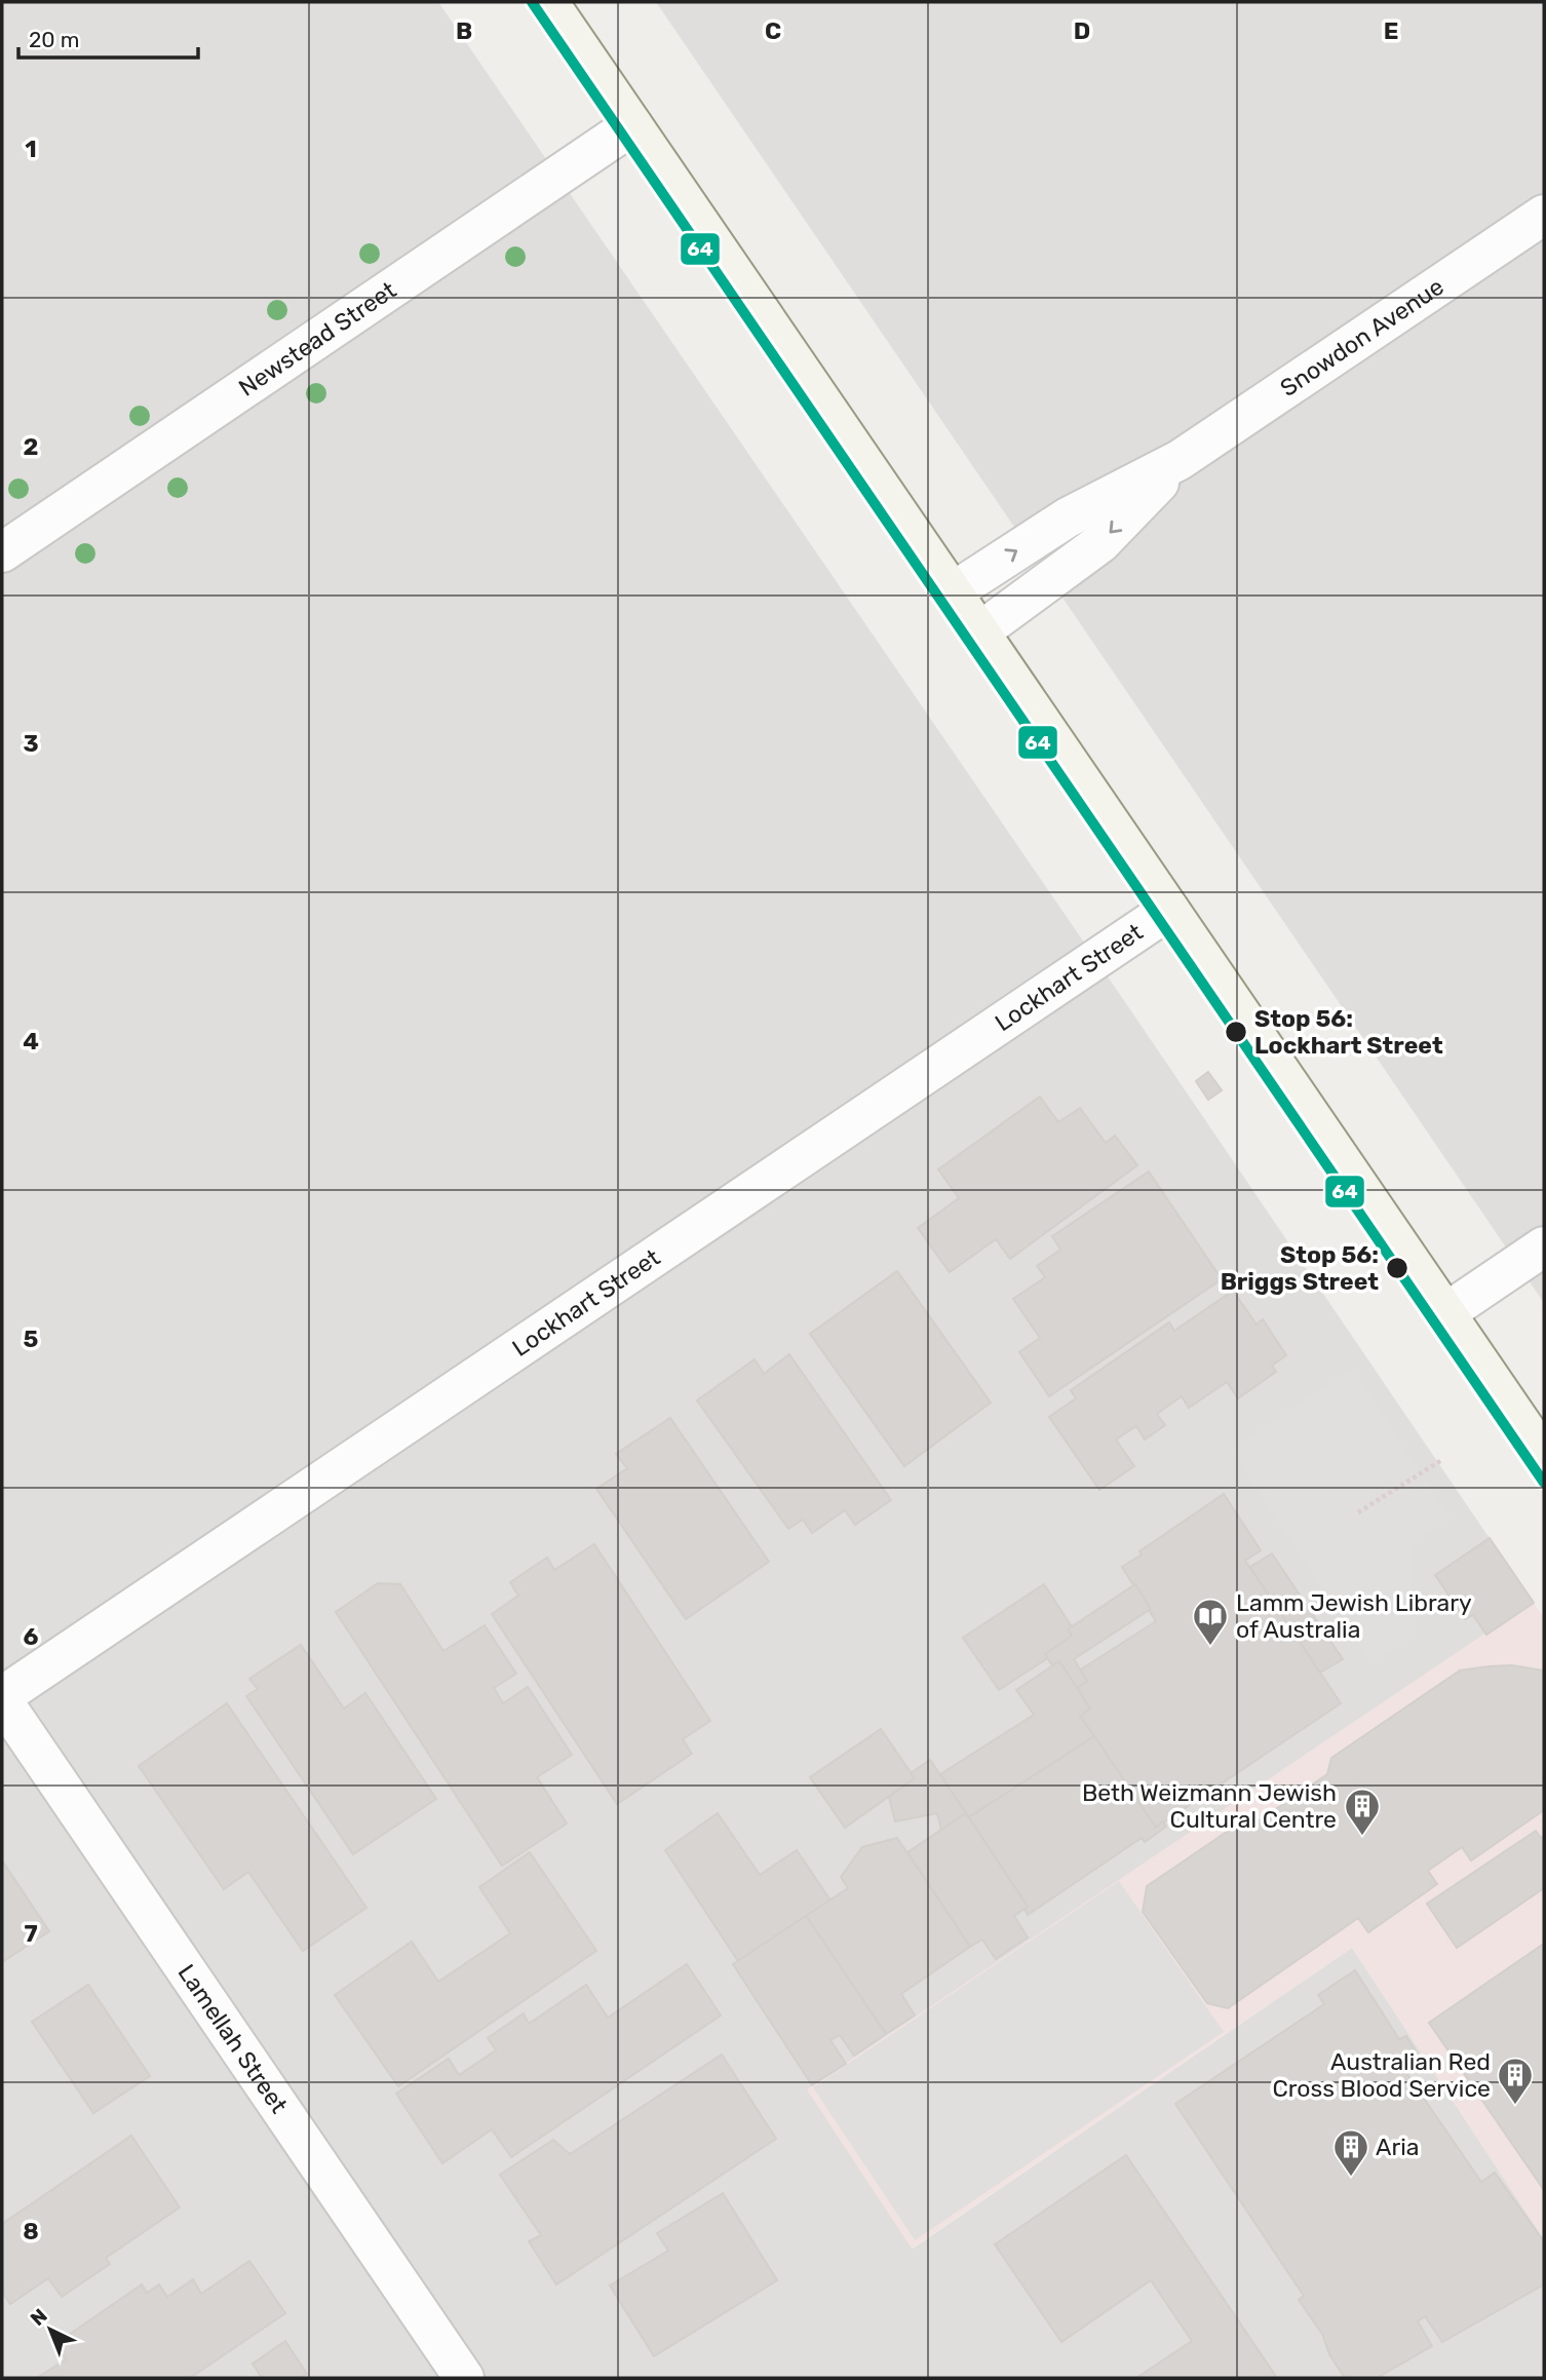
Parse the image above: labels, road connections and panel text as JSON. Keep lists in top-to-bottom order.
{
  "streets": {
    "street": [
      "Snowdon Avenue",
      "Newstead Street",
      "Lockhart Street",
      "Lamellah Street"
    ]
  },
  "crossings": [
    ["Lockhart Street", "Lamellah Street"]
  ],
  "places": {
    "other": ["Stop 56: Lockhart Street", "Stop 56: Briggs Street"],
    "library": ["Lamm Jewish Library of Australia"],
    "building": ["Beth Weizmann Jewish Cultural Centre", "Australian Red Cross Blood Service", "Aria"]
  },
  "lines": ["transit line 64"],
  "scale_bar": "20 m",
  "north": "top left",
  "grid": {
    "columns": [
      "B",
      "C",
      "D",
      "E"
    ],
    "rows": [
      "1",
      "2",
      "3",
      "4",
      "5",
      "6",
      "7",
      "8"
    ]
  }
}
